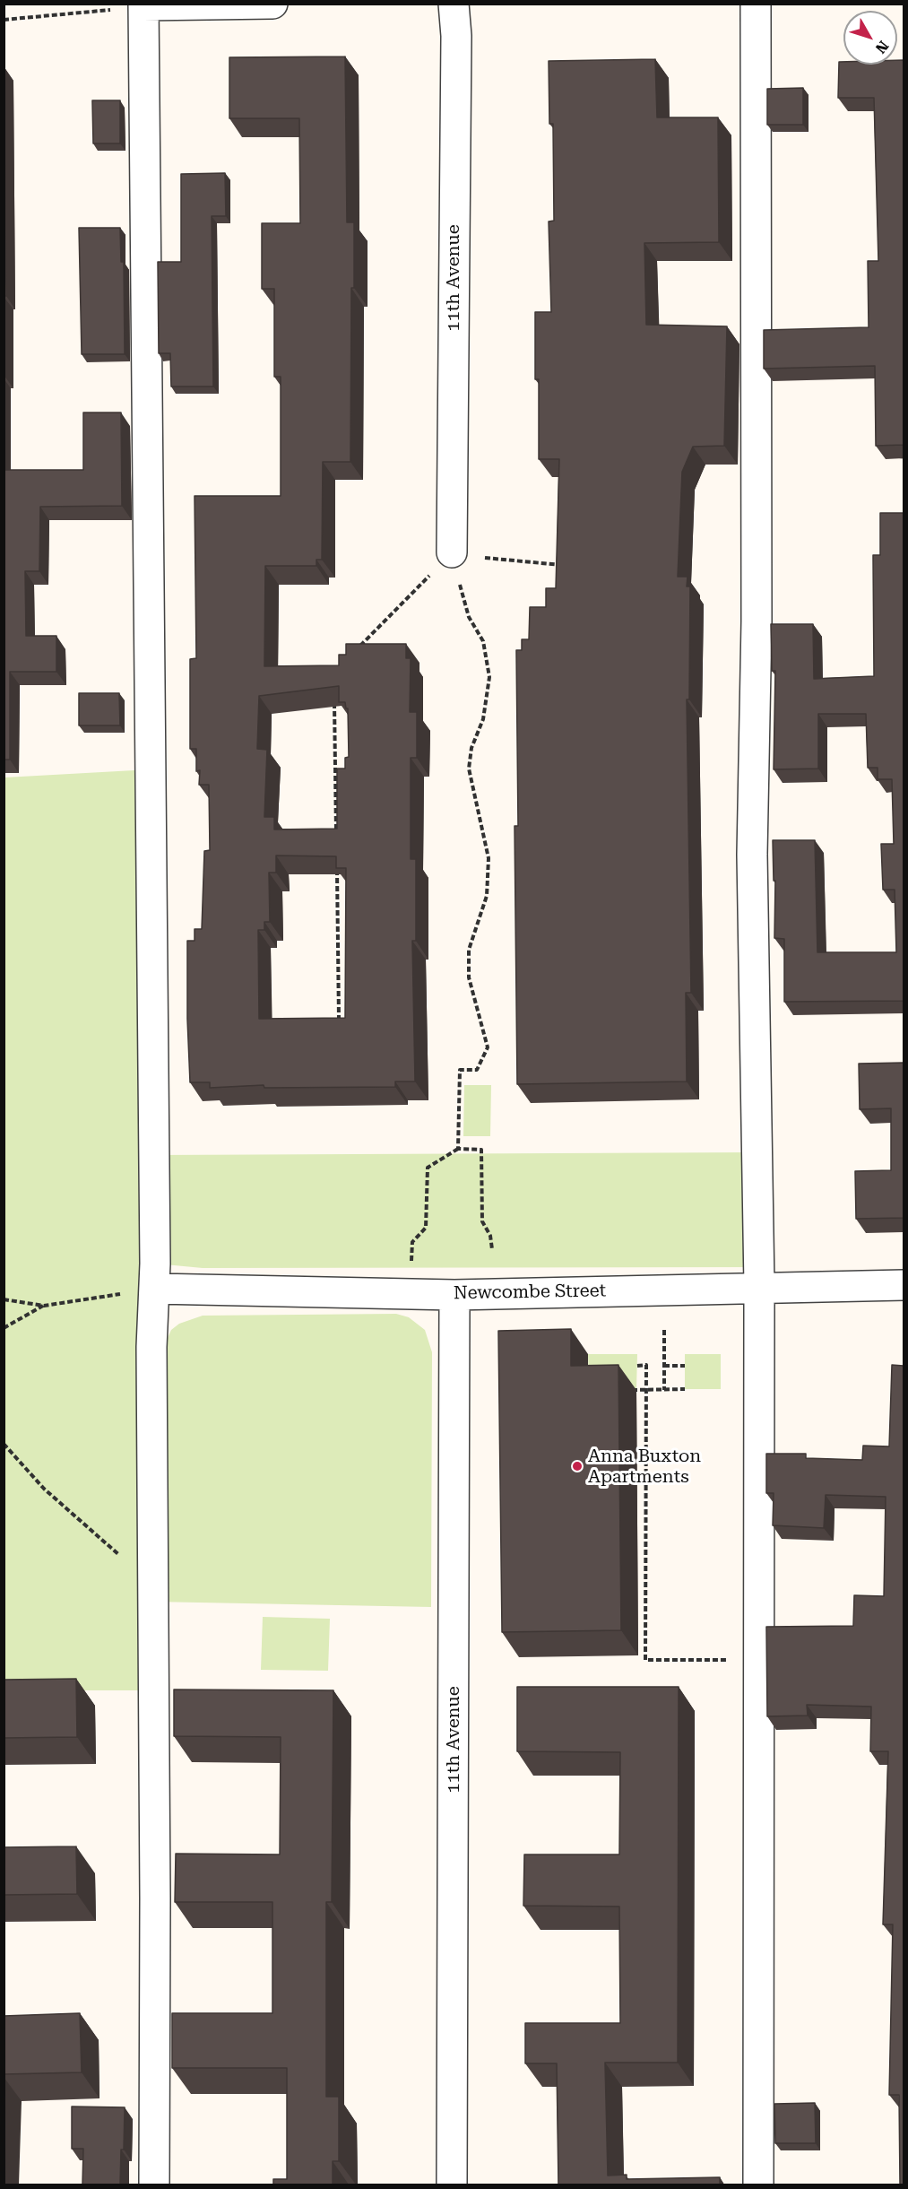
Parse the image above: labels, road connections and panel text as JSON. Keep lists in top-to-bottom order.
{
  "streets": {
    "street": ["11th Avenue", "Newcombe Street"]
  },
  "crossings": [
    ["11th Avenue", "Newcombe Street"]
  ],
  "places": ["Anna Buxton Apartments"],
  "north": "bottom right"
}
